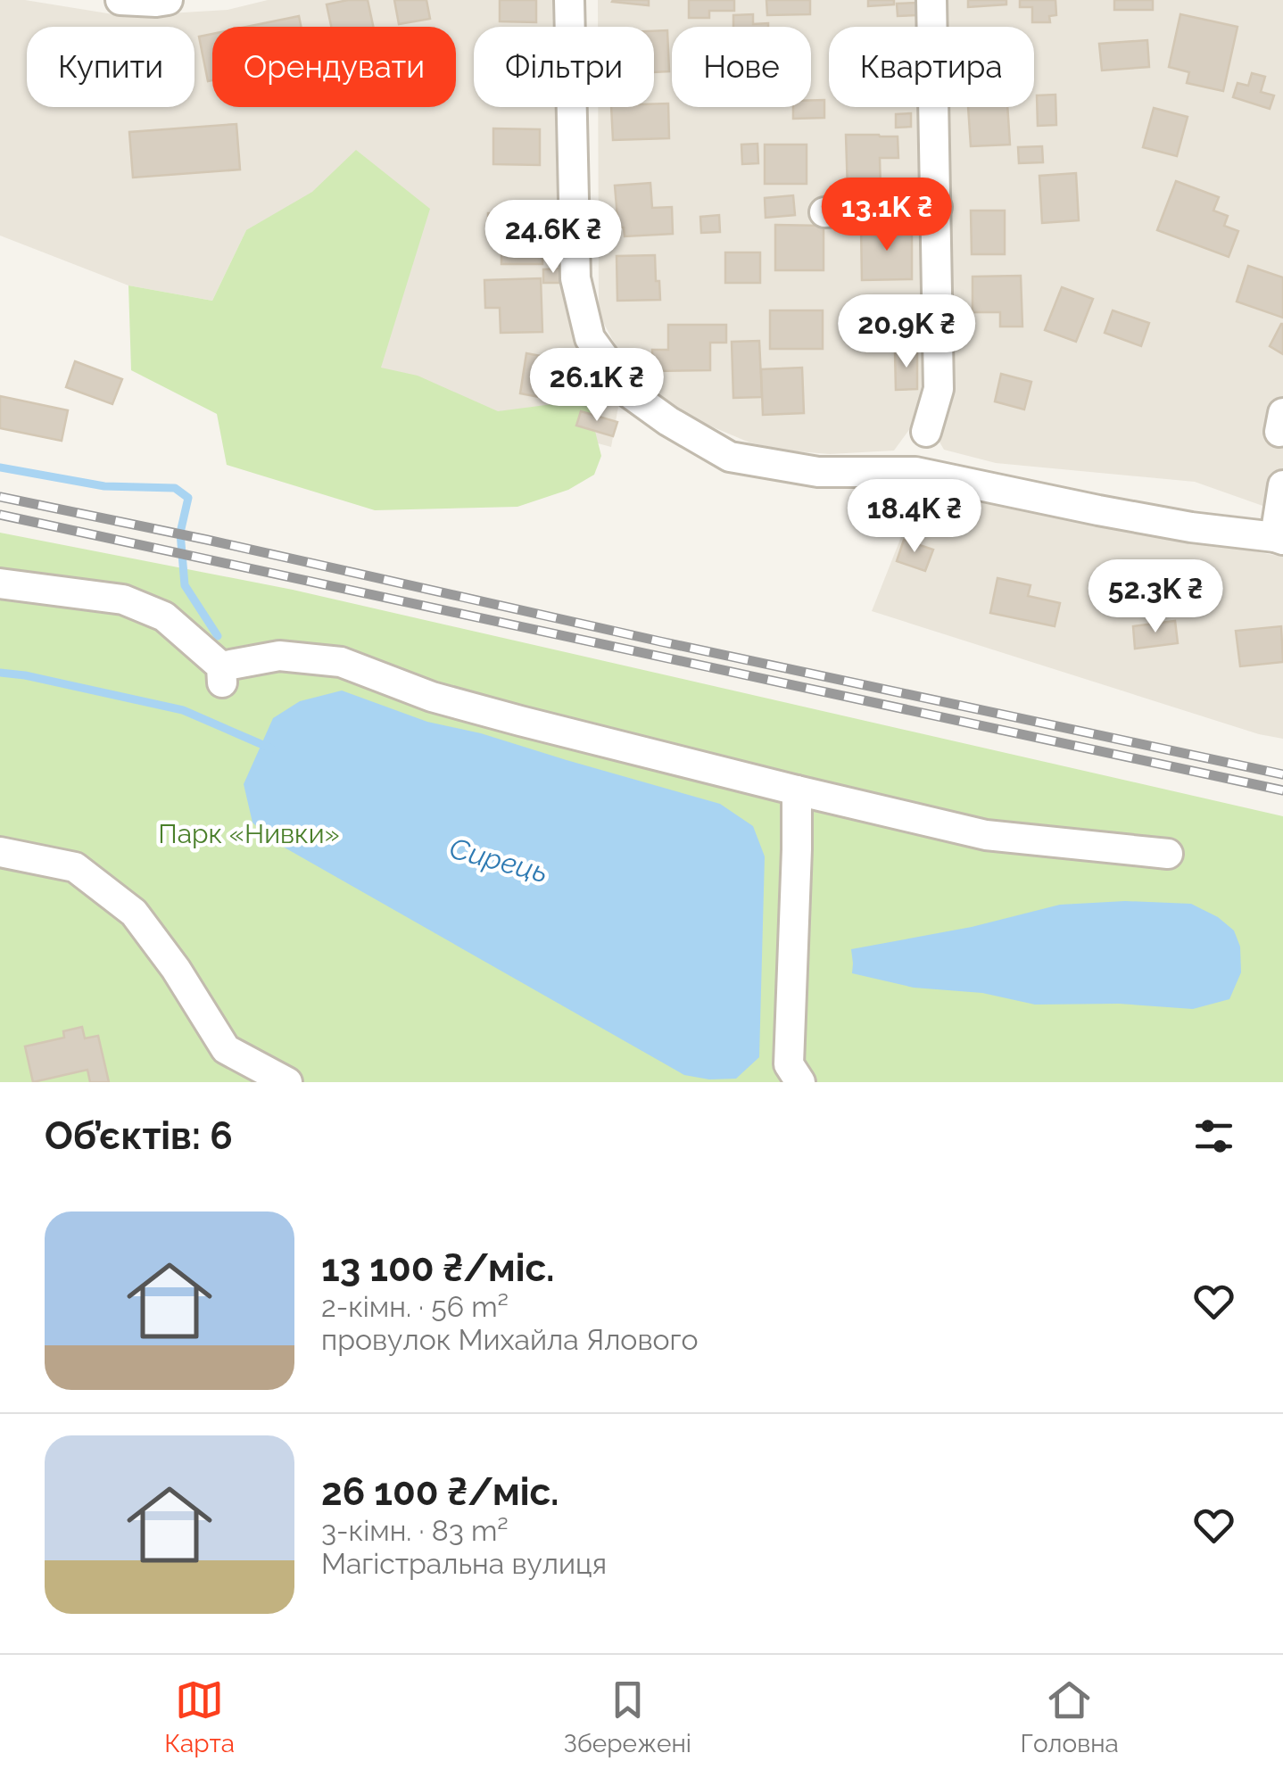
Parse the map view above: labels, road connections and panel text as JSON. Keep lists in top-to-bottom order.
{
  "water": ["Сирець"],
  "parks": ["Парк «Нивки»"],
  "page": {
    "chip": [
      "Купити",
      "Орендувати",
      "Фільтри",
      "Нове",
      "Квартира"
    ],
    "price": [
      "13.1K ₴",
      "24.6K ₴",
      "20.9K ₴",
      "26.1K ₴",
      "18.4K ₴",
      "52.3K ₴"
    ],
    "heading": "Об’єктів: 6",
    "list": [
      {
        "name": "13 100 ₴/міс.",
        "note": "2-кімн. · 56 m² · провулок Михайла Ялового"
      },
      {
        "name": "26 100 ₴/міс.",
        "note": "3-кімн. · 83 m² · Магістральна вулиця"
      }
    ],
    "tabs": ["Карта", "Збережені", "Головна"]
  }
}
